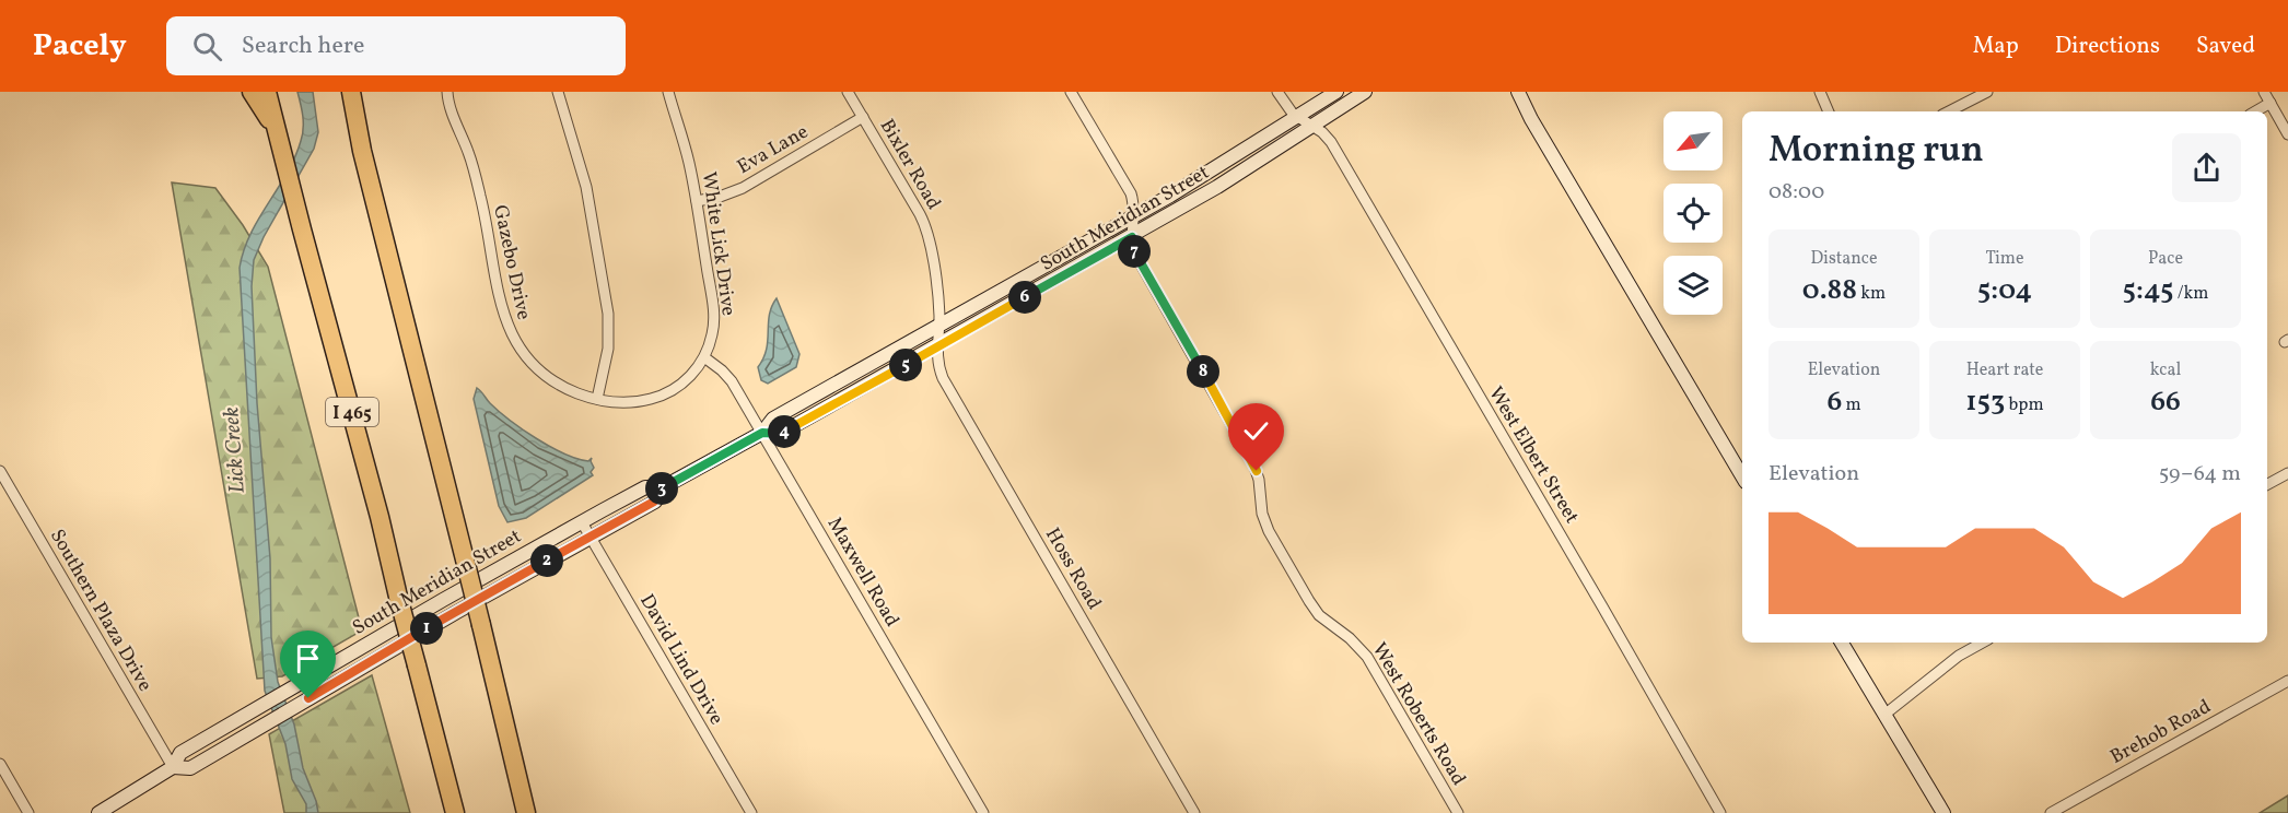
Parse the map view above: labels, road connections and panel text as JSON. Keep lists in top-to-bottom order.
{
  "streets": {
    "highway": ["I 465"],
    "main road": ["South Meridian Street"],
    "street": [
      "Eva Lane",
      "Bixler Road",
      "White Lick Drive",
      "Gazebo Drive",
      "West Elbert Street",
      "Hoss Road",
      "Maxwell Road",
      "Southern Plaza Drive",
      "David Lind Drive",
      "West Roberts Road",
      "Brehob Road"
    ]
  },
  "crossings": [
    ["Eva Lane", "Bixler Road"],
    ["Eva Lane", "White Lick Drive"],
    ["Bixler Road", "South Meridian Street"],
    ["Bixler Road", "Hoss Road"],
    ["South Meridian Street", "West Elbert Street"],
    ["South Meridian Street", "Hoss Road"],
    ["South Meridian Street", "Maxwell Road"],
    ["South Meridian Street", "Southern Plaza Drive"],
    ["South Meridian Street", "David Lind Drive"],
    ["South Meridian Street", "West Roberts Road"],
    ["White Lick Drive", "Gazebo Drive"],
    ["White Lick Drive", "Maxwell Road"]
  ],
  "water": ["Lick Creek"],
  "north": "bottom left",
  "page": {
    "header": "Pacely",
    "search": "Search here",
    "nav": ["Map", "Directions", "Saved"],
    "heading": ["Morning run", "08:00"],
    "stats": [
      ["Distance", "0.88 km"],
      ["Time", "5:04"],
      ["Pace", "5:45 /km"],
      ["Elevation", "6 m"],
      ["Heart rate", "153 bpm"],
      ["kcal", "66"]
    ],
    "pins": [
      "7",
      "6",
      "5",
      "8",
      "4",
      "3",
      "2",
      "1"
    ],
    "chart": ["Elevation", "59–64 m"]
  }
}
